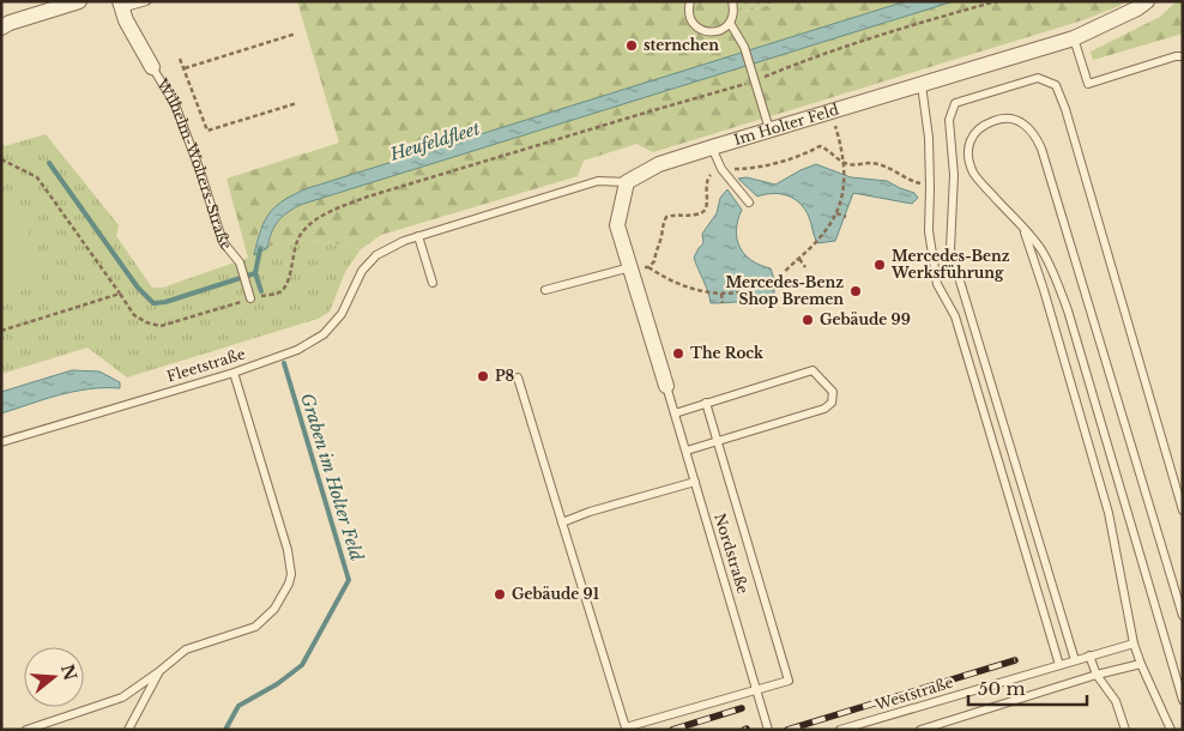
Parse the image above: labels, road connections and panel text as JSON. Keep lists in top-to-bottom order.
{
  "streets": {
    "street": ["Im Holter Feld", "Wilhelm-Wolters-Straße"],
    "lane": ["Fleetstraße", "Nordstraße", "Weststraße"]
  },
  "water": ["Heufeldfleet", "Graben im Holter Feld"],
  "places": [
    "sternchen",
    "Mercedes-Benz Werksführung",
    "Mercedes-Benz Shop Bremen",
    "Gebäude 99",
    "The Rock",
    "P8",
    "Gebäude 91"
  ],
  "scale_bar": "50 m",
  "north": "right"
}
